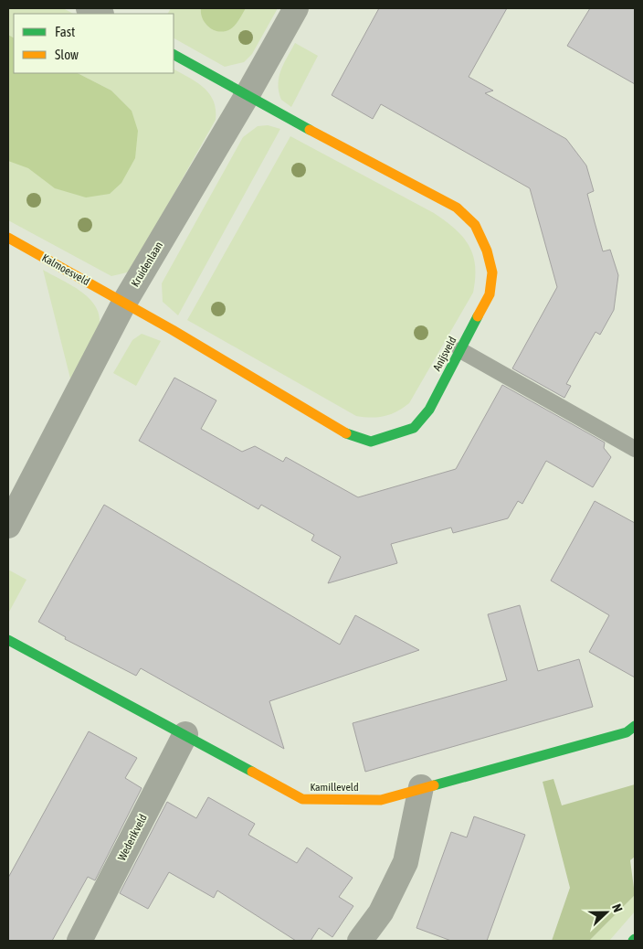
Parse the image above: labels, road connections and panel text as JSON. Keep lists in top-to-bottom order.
{
  "streets": {
    "street": [
      "Kruidenlaan",
      "Kalmoesveld",
      "Anijsveld",
      "Kamilleveld",
      "Wederikveld"
    ]
  },
  "crossings": [
    ["Kruidenlaan", "Kalmoesveld"],
    ["Kruidenlaan", "Anijsveld"],
    ["Kalmoesveld", "Anijsveld"],
    ["Kamilleveld", "Wederikveld"]
  ],
  "legend": ["Fast", "Slow"],
  "north": "right"
}
